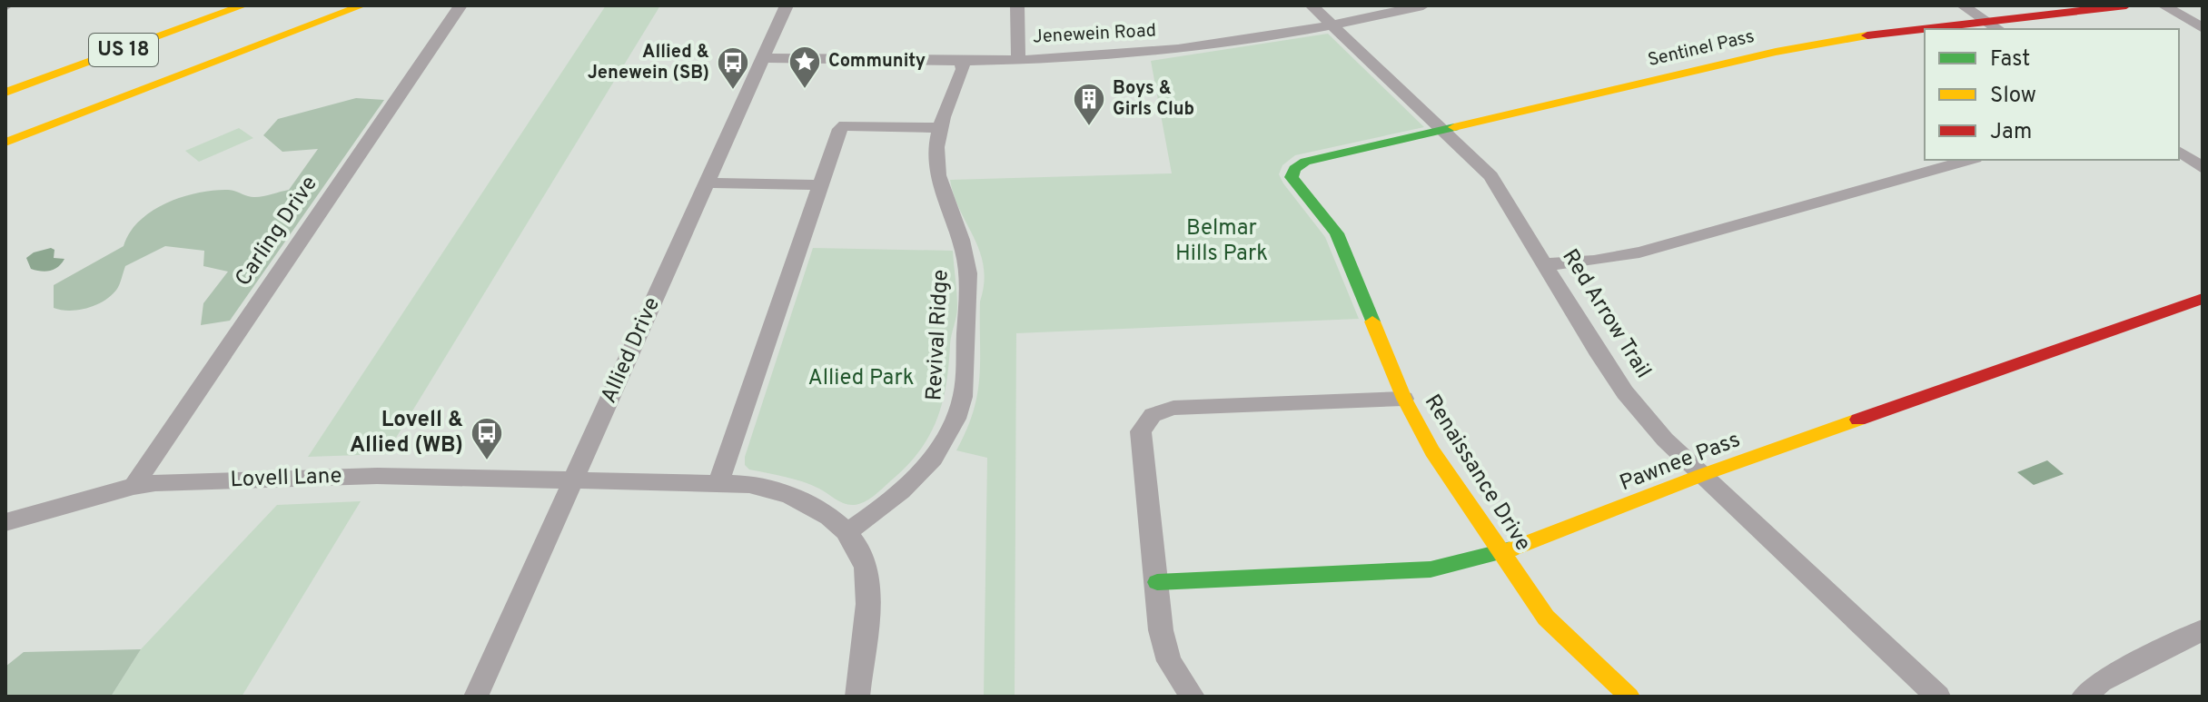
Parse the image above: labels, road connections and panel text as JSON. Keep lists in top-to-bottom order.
{
  "streets": {
    "main road": [
      "Sentinel Pass",
      "US 18",
      "Pawnee Pass",
      "Renaissance Drive"
    ],
    "street": [
      "Jenewein Road",
      "Carling Drive",
      "Red Arrow Trail",
      "Revival Ridge",
      "Allied Drive",
      "Lovell Lane"
    ]
  },
  "crossings": [
    ["Jenewein Road", "Red Arrow Trail"],
    ["Jenewein Road", "Revival Ridge"],
    ["Jenewein Road", "Allied Drive"],
    ["Sentinel Pass", "Red Arrow Trail"],
    ["Sentinel Pass", "Renaissance Drive"],
    ["Carling Drive", "Lovell Lane"],
    ["Red Arrow Trail", "Pawnee Pass"],
    ["Revival Ridge", "Lovell Lane"],
    ["Allied Drive", "Lovell Lane"],
    ["Pawnee Pass", "Renaissance Drive"]
  ],
  "parks": ["Belmar Hills Park", "Allied Park"],
  "places": {
    "place": ["Community"],
    "bus stop": ["Allied & Jenewein (SB)", "Lovell & Allied (WB)"],
    "building": ["Boys & Girls Club"]
  },
  "legend": ["Fast", "Slow", "Jam"]
}
